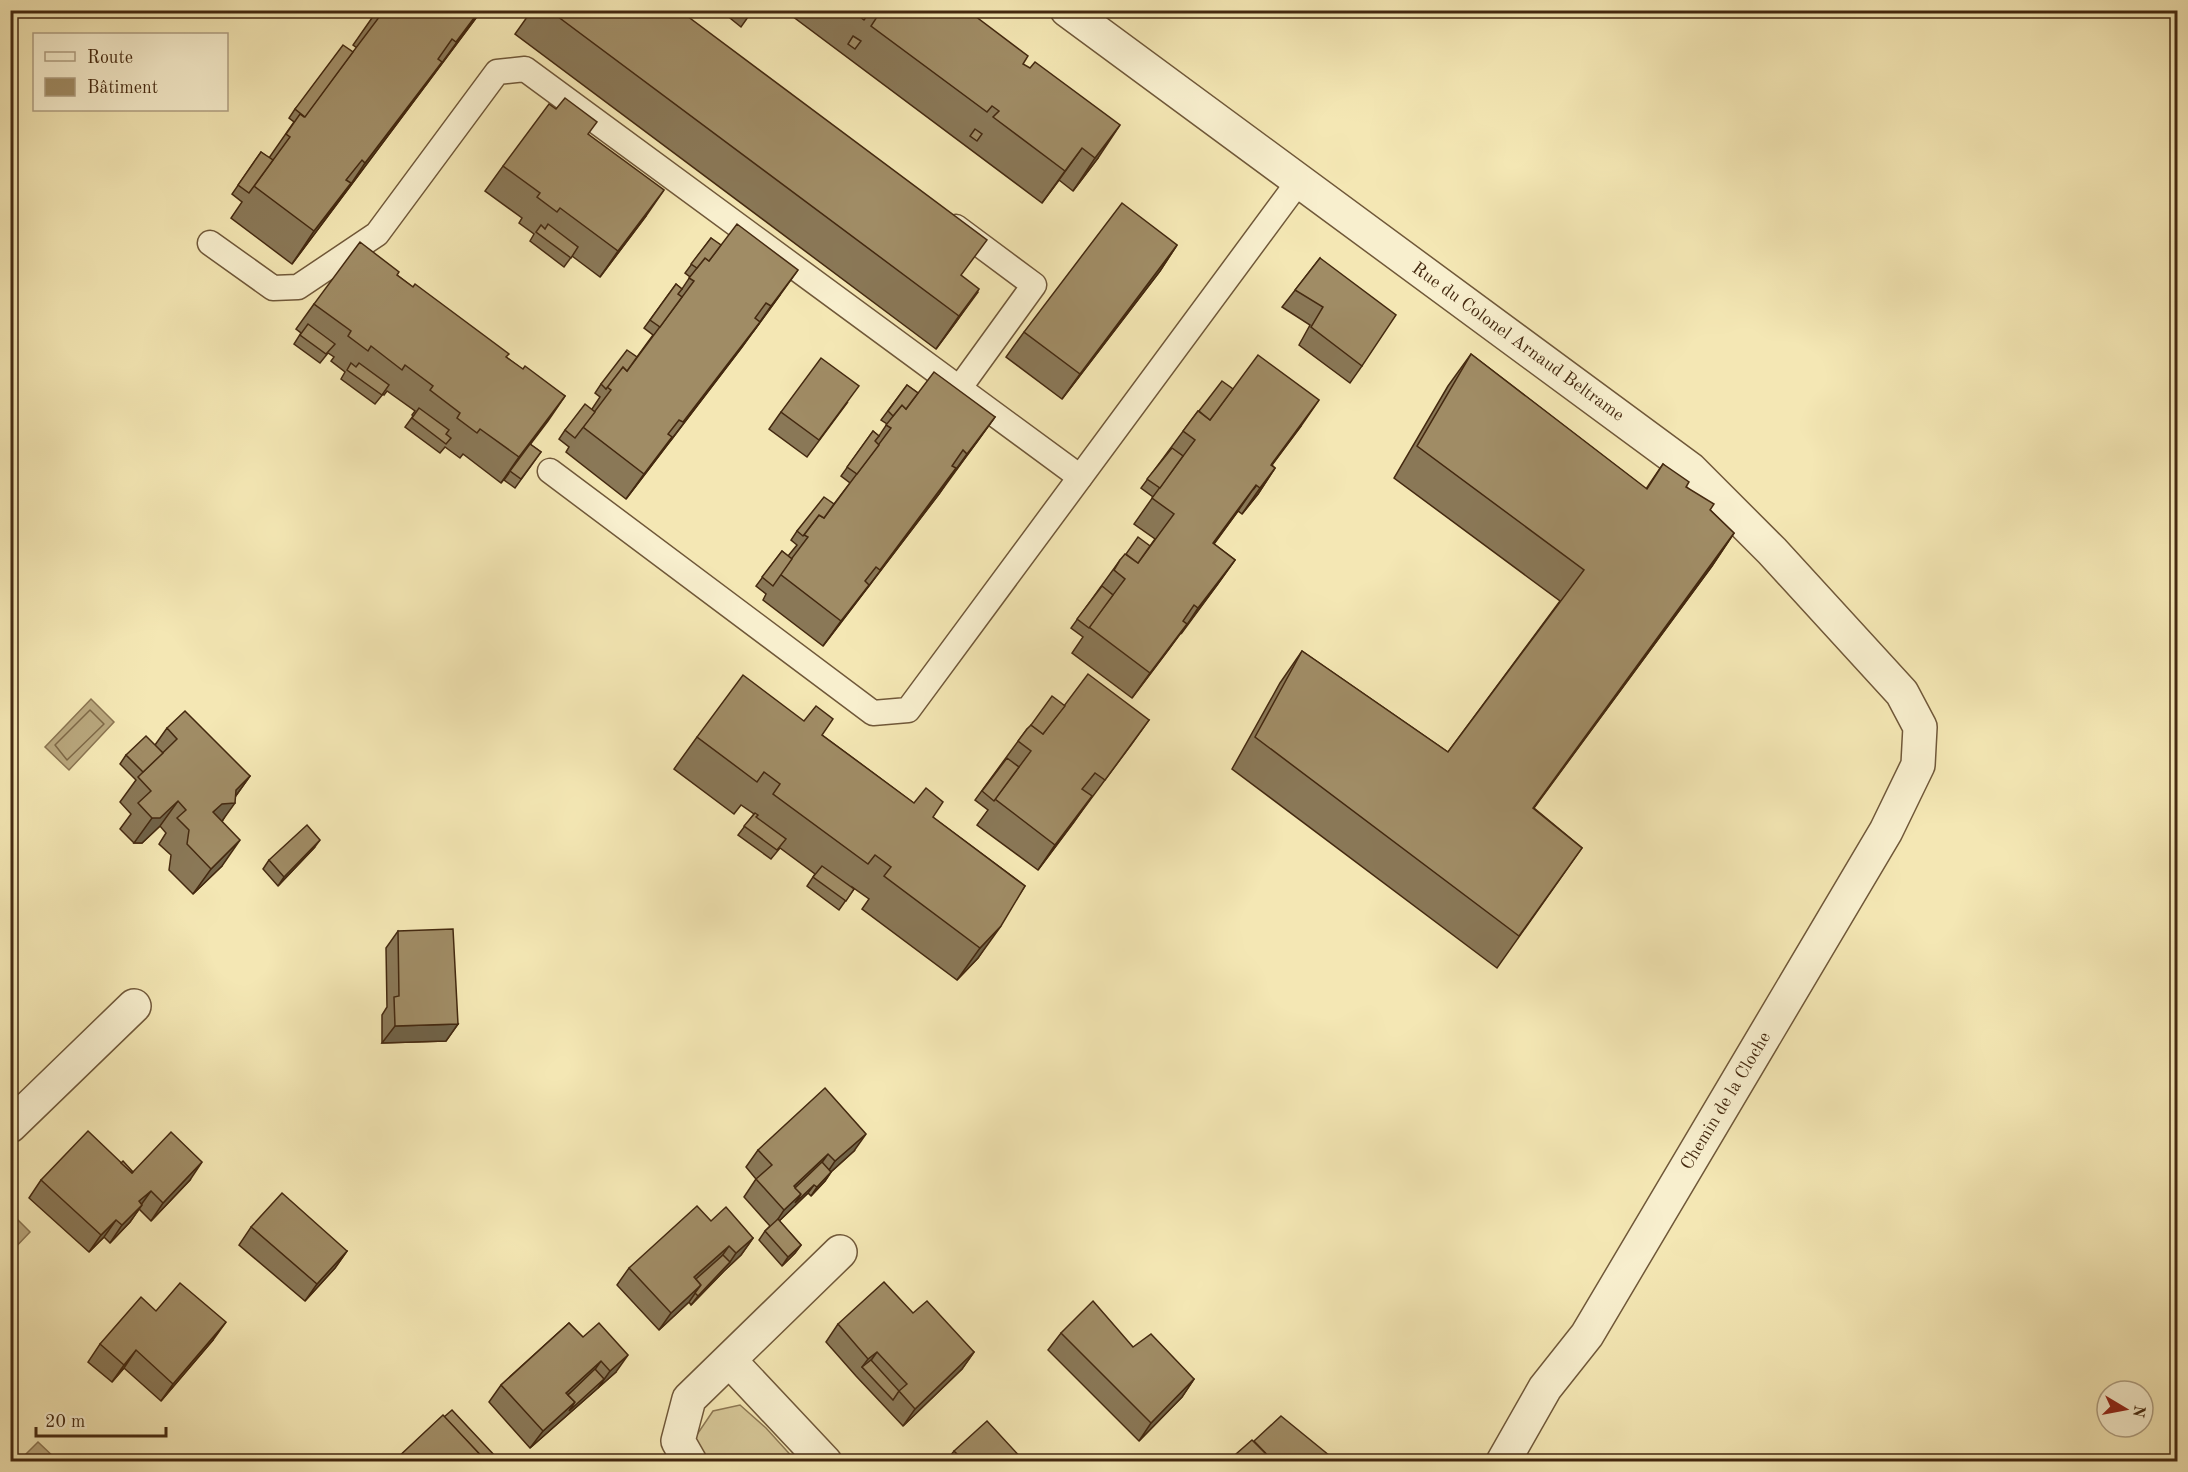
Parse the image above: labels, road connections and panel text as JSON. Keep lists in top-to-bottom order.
{
  "streets": {
    "street": ["Rue du Colonel Arnaud Beltrame", "Chemin de la Cloche"]
  },
  "crossings": [
    ["Rue du Colonel Arnaud Beltrame", "Chemin de la Cloche"]
  ],
  "legend": ["Route", "Bâtiment"],
  "scale_bar": "20 m",
  "north": "right"
}
